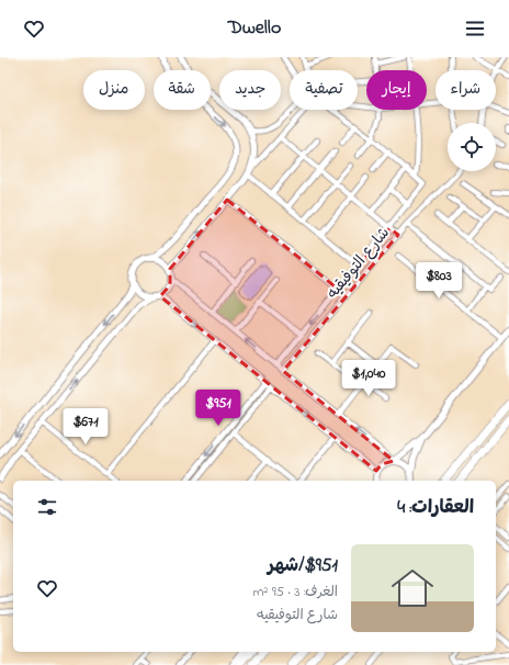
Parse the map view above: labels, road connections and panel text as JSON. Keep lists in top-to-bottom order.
{
  "streets": {
    "street": ["شارع التوفيقيه"]
  },
  "page": {
    "header": "Dwello",
    "chip": [
      "شراء",
      "إيجار",
      "تصفية",
      "جديد",
      "شقة",
      "منزل"
    ],
    "price": [
      "$803",
      "$1,040",
      "$951",
      "$671"
    ],
    "heading": "العقارات: 4",
    "list": [
      {
        "name": "$951/شهر",
        "note": "الغرف: 3 · 95 m² · شارع التوفيقيه"
      }
    ]
  }
}
